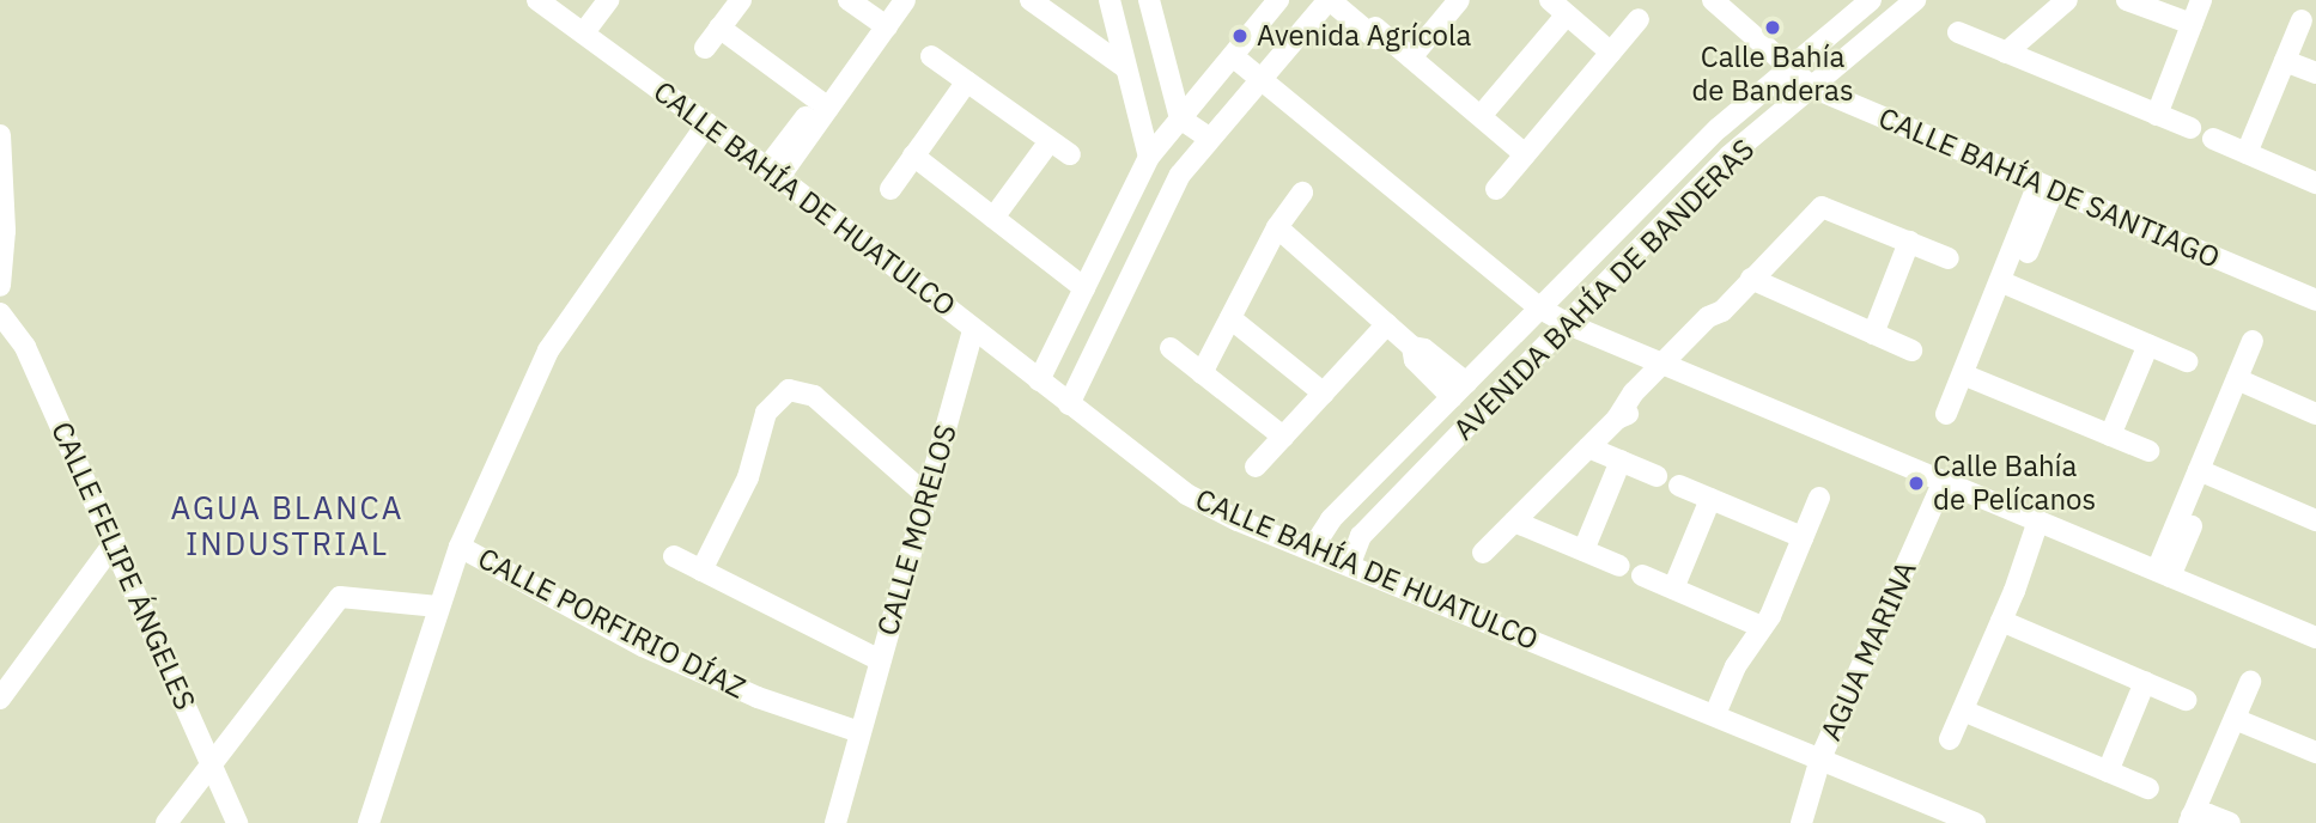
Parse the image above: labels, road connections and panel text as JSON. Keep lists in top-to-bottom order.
{
  "streets": {
    "street": [
      "CALLE BAHÍA DE SANTIAGO",
      "CALLE BAHÍA DE HUATULCO",
      "AVENIDA BAHÍA DE BANDERAS",
      "CALLE MORELOS",
      "CALLE FELIPE ÁNGELES",
      "CALLE PORFIRIO DÍAZ",
      "AGUA MARINA"
    ]
  },
  "crossings": [
    ["CALLE BAHÍA DE SANTIAGO", "AVENIDA BAHÍA DE BANDERAS"],
    ["CALLE BAHÍA DE HUATULCO", "AVENIDA BAHÍA DE BANDERAS"],
    ["CALLE BAHÍA DE HUATULCO", "CALLE MORELOS"],
    ["CALLE BAHÍA DE HUATULCO", "AGUA MARINA"],
    ["CALLE MORELOS", "CALLE PORFIRIO DÍAZ"]
  ],
  "districts": ["AGUA BLANCA INDUSTRIAL"],
  "places": ["Calle Bahía de Banderas", "Avenida Agrícola", "Calle Bahía de Pelícanos"]
}
